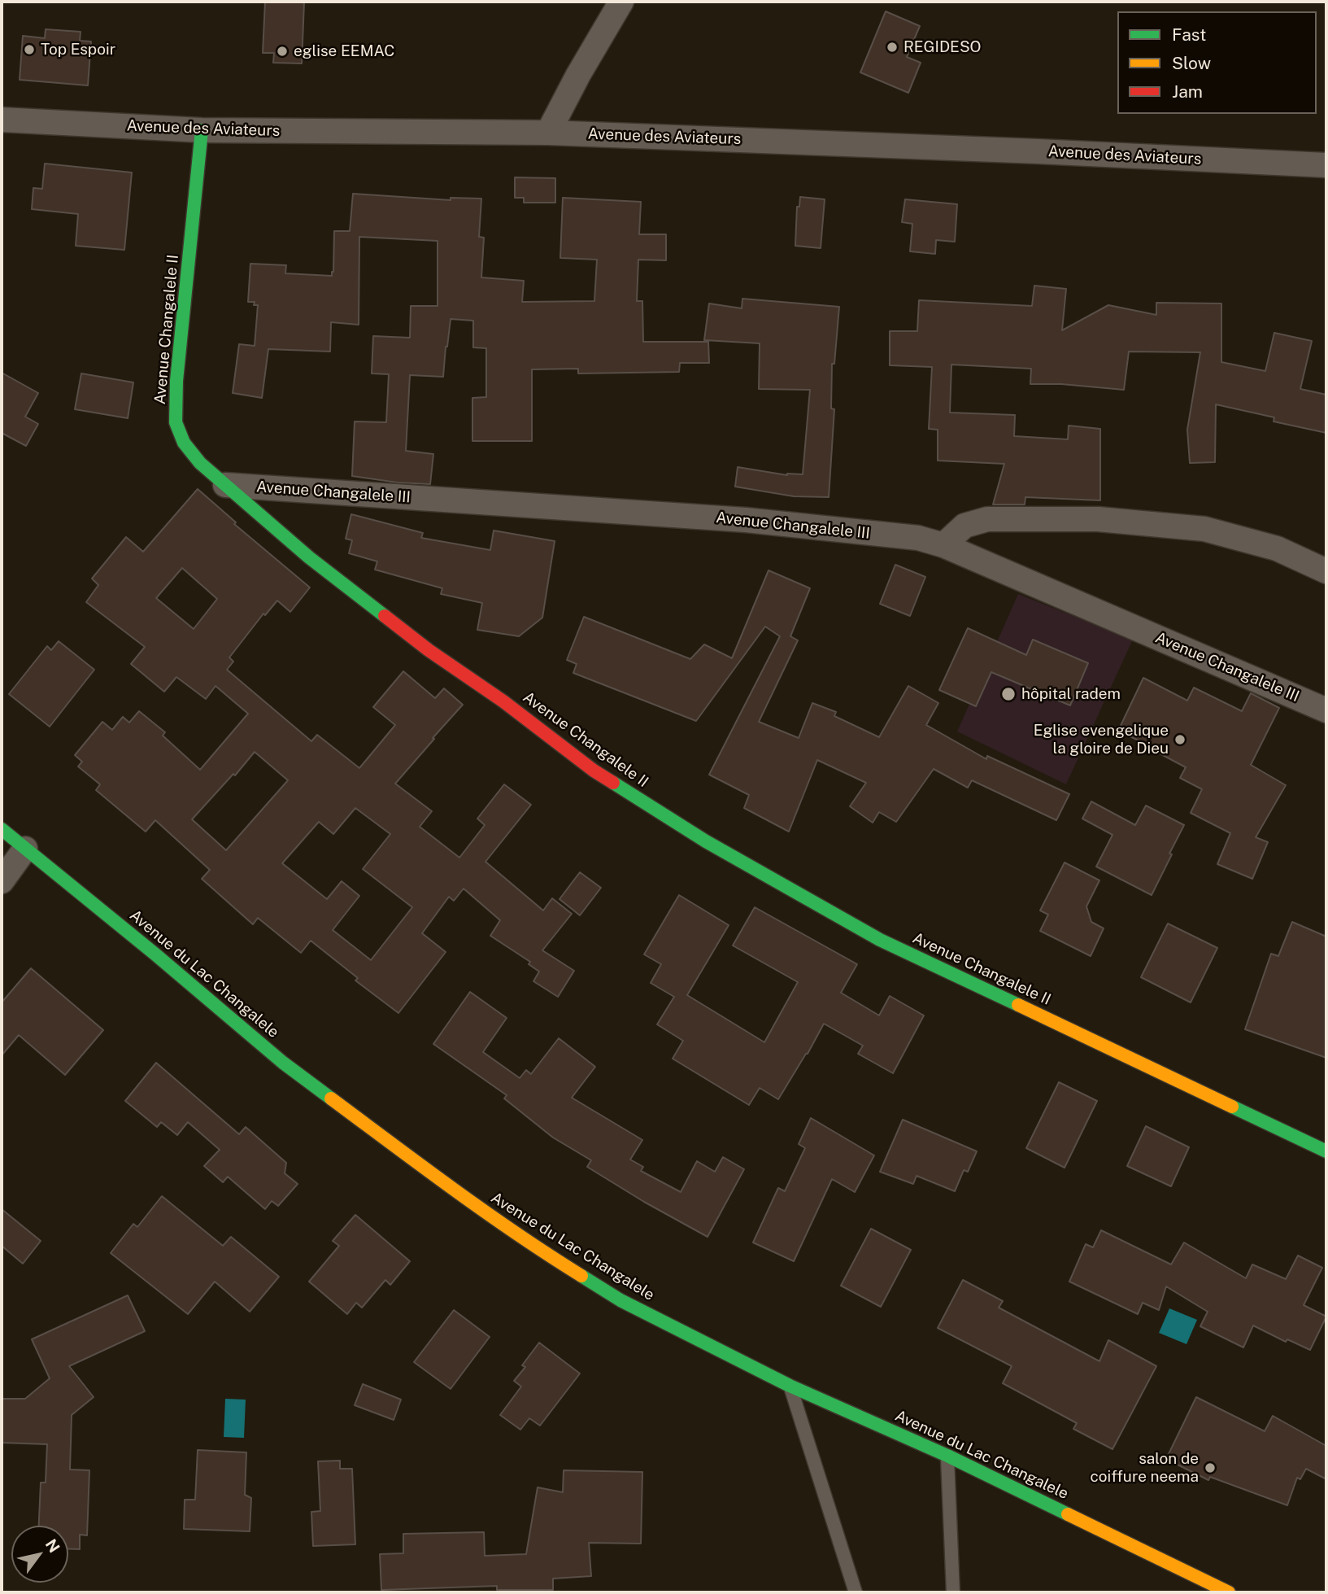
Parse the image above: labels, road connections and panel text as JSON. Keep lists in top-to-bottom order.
{
  "streets": {
    "street": [
      "Avenue des Aviateurs",
      "Avenue Changalele II",
      "Avenue Changalele III",
      "Avenue du Lac Changalele"
    ]
  },
  "crossings": [
    ["Avenue des Aviateurs", "Avenue Changalele II"],
    ["Avenue Changalele II", "Avenue Changalele III"]
  ],
  "places": [
    "REGIDESO",
    "Top Espoir",
    "eglise EEMAC",
    "hôpital radem",
    "Eglise evengelique la gloire de Dieu",
    "salon de coiffure neema"
  ],
  "legend": ["Fast", "Slow", "Jam"],
  "north": "top right"
}
